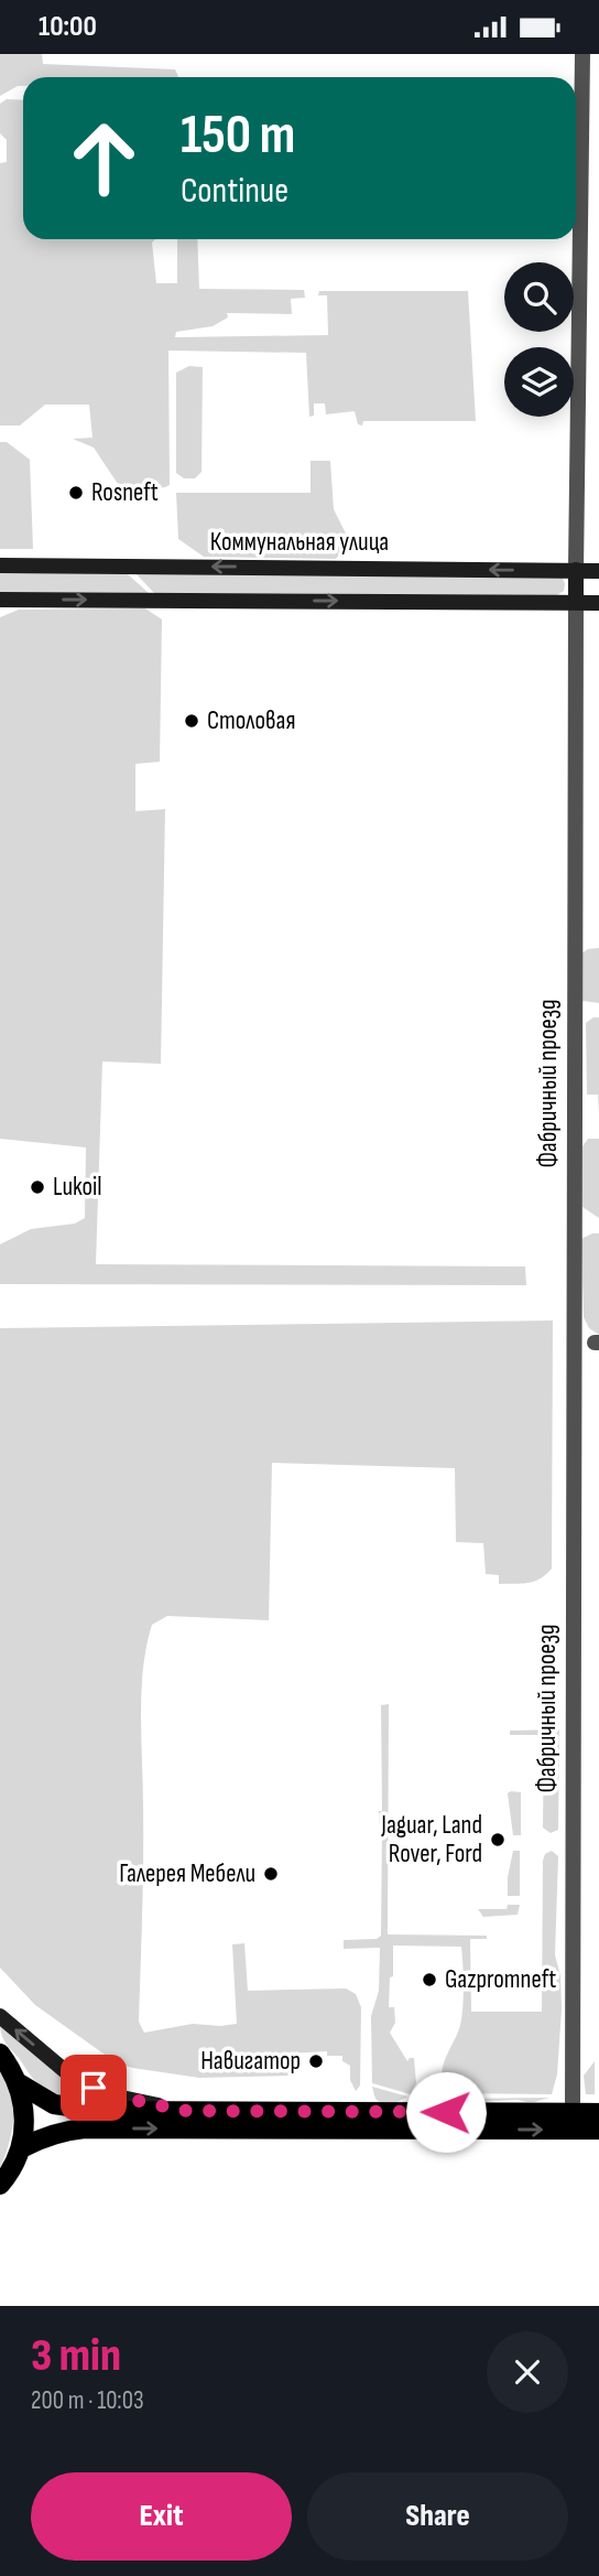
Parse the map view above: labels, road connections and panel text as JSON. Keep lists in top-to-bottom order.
{
  "streets": {
    "main road": ["Коммунальная улица", "Фабричный проезд"]
  },
  "crossings": [
    ["Коммунальная улица", "Фабричный проезд"]
  ],
  "places": [
    "Rosneft",
    "Столовая",
    "Lukoil",
    "Jaguar, Land Rover, Ford",
    "Галерея Мебели",
    "Gazpromneft",
    "Навигатор"
  ],
  "page": {
    "status": "10:00",
    "turn": ["150 m", "Continue"],
    "heading": ["3 min", "200 m · 10:03"],
    "buttons": ["Exit", "Share"]
  }
}
